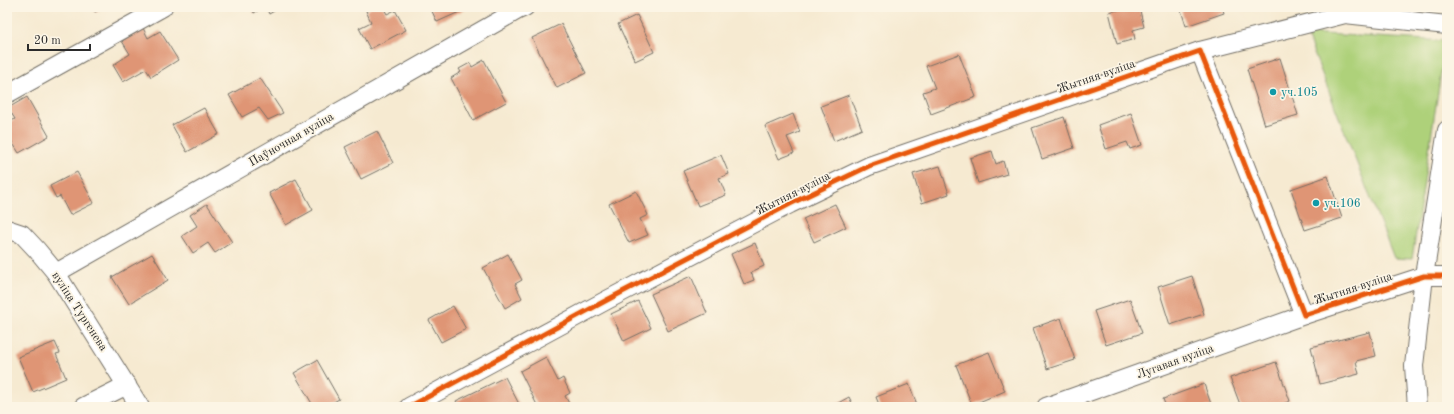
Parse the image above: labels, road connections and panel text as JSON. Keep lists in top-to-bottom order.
{
  "streets": {
    "street": [
      "Жытняя вуліца",
      "Паўночная вуліца",
      "вуліца Тургенева",
      "Лугавая вуліца"
    ]
  },
  "crossings": [
    ["Жытняя вуліца", "Лугавая вуліца"],
    ["Паўночная вуліца", "вуліца Тургенева"]
  ],
  "places": ["уч.105", "уч.106"],
  "scale_bar": "20 m"
}
